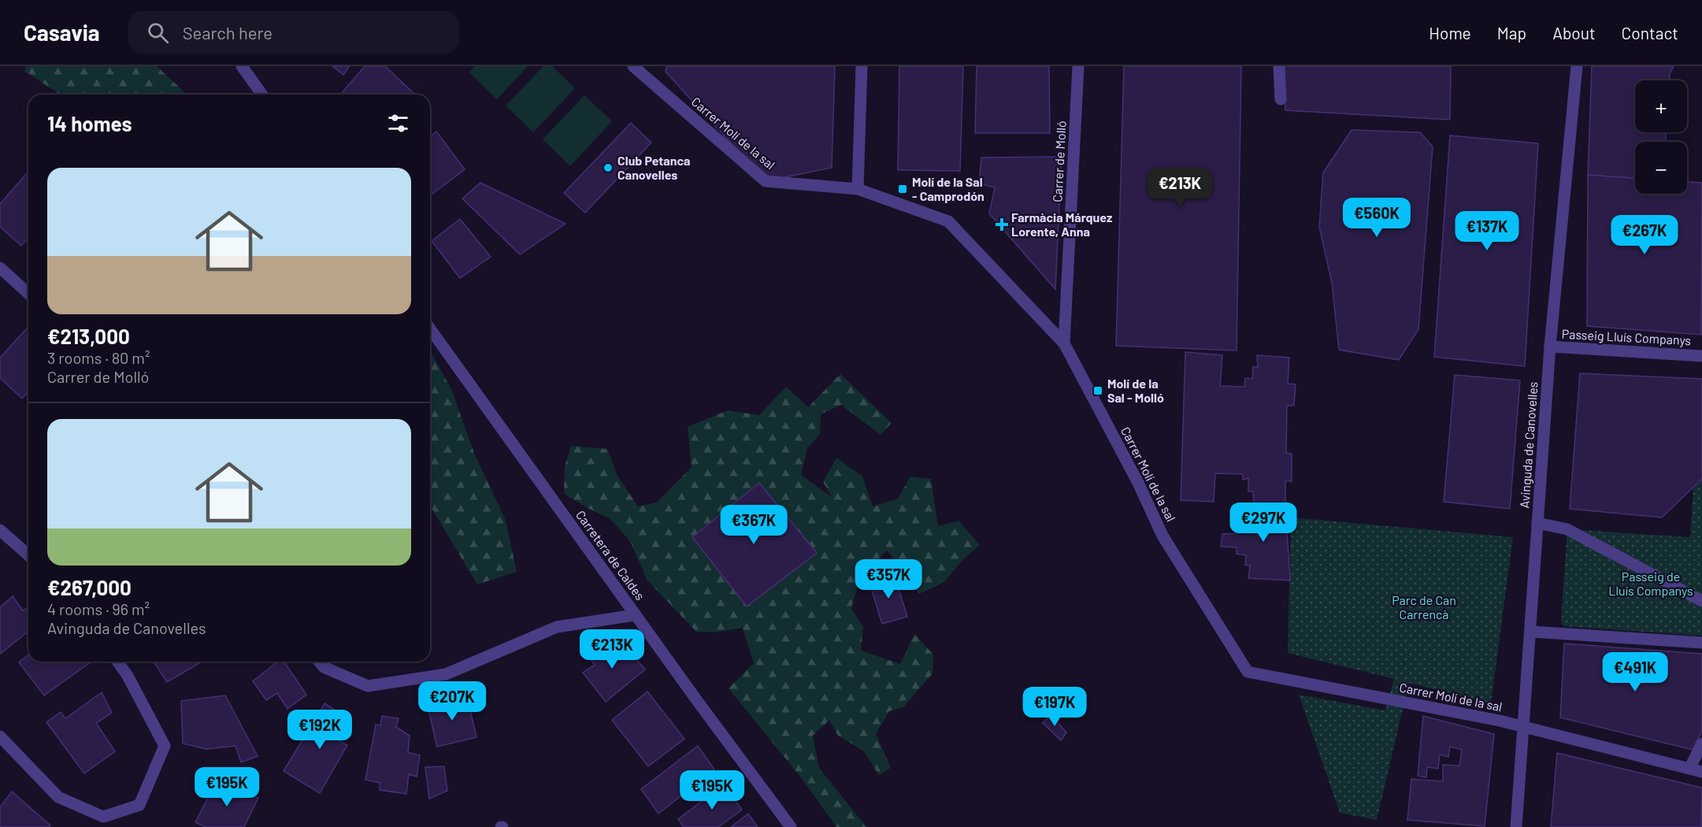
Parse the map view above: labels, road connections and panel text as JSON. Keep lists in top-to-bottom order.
{
  "streets": {
    "street": [
      "Carrer Molí de la sal",
      "Carrer de Molló",
      "Passeig Lluís Companys",
      "Avinguda de Canovelles",
      "Carretera de Caldes"
    ]
  },
  "crossings": [
    ["Carrer Molí de la sal", "Carrer de Molló"],
    ["Carrer Molí de la sal", "Avinguda de Canovelles"],
    ["Passeig Lluís Companys", "Avinguda de Canovelles"]
  ],
  "parks": ["Passeig de Lluís Companys", "Parc de Can Carrencà"],
  "places": {
    "other": ["Club Petanca Canovelles"],
    "transit": ["Molí de la Sal - Camprodón", "Molí de la Sal - Molló"],
    "health": ["Farmàcia Márquez Lorente, Anna"]
  },
  "page": {
    "header": "Casavia",
    "search": "Search here",
    "nav": [
      "Home",
      "Map",
      "About",
      "Contact"
    ],
    "map_buttons": ["+", "−"],
    "heading": "14 homes",
    "list": [
      {
        "name": "€213,000",
        "note": "3 rooms · 80 m² · Carrer de Molló"
      },
      {
        "name": "€267,000",
        "note": "4 rooms · 96 m² · Avinguda de Canovelles"
      }
    ],
    "price": [
      "€213K",
      "€560K",
      "€137K",
      "€267K",
      "€297K",
      "€367K",
      "€357K",
      "€213K",
      "€491K",
      "€207K",
      "€197K",
      "€192K",
      "€195K",
      "€195K"
    ]
  }
}
